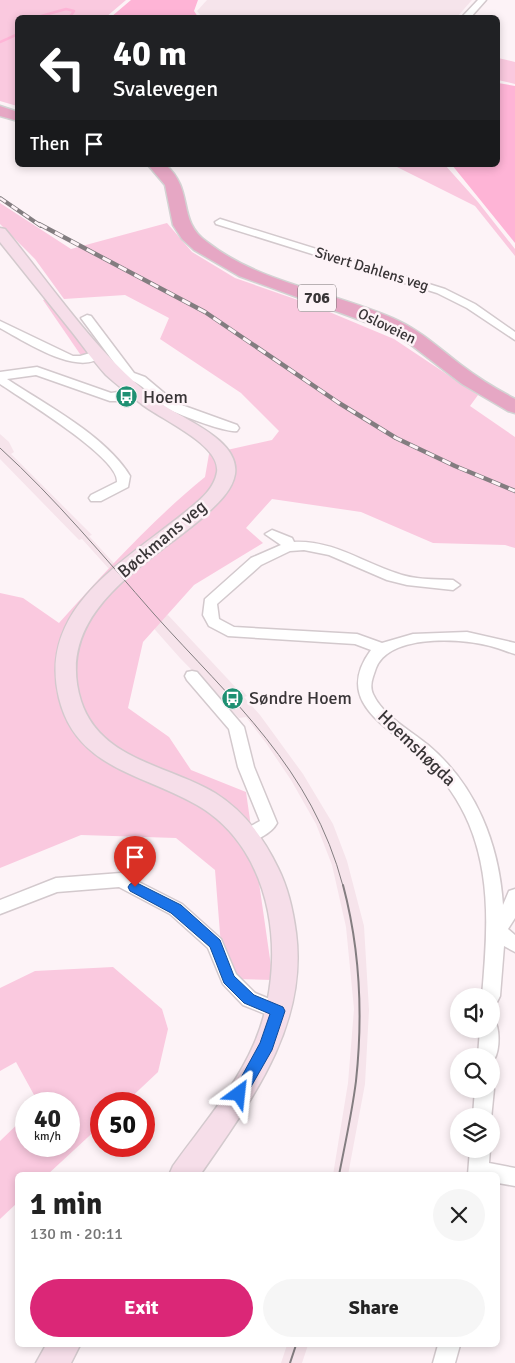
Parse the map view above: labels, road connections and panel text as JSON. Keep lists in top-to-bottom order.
{
  "streets": {
    "highway": ["706", "Osloveien"],
    "main road": ["Bøckmans veg"],
    "street": ["Sivert Dahlens veg", "Hoemshøgda"]
  },
  "places": {
    "bus stop": ["Hoem", "Søndre Hoem"]
  },
  "page": {
    "turn": ["40 m", "Svalevegen"],
    "then": "Then",
    "speed": "40 km/h",
    "limit": "50",
    "heading": ["1 min", "130 m · 20:11"],
    "buttons": ["Exit", "Share"]
  }
}
